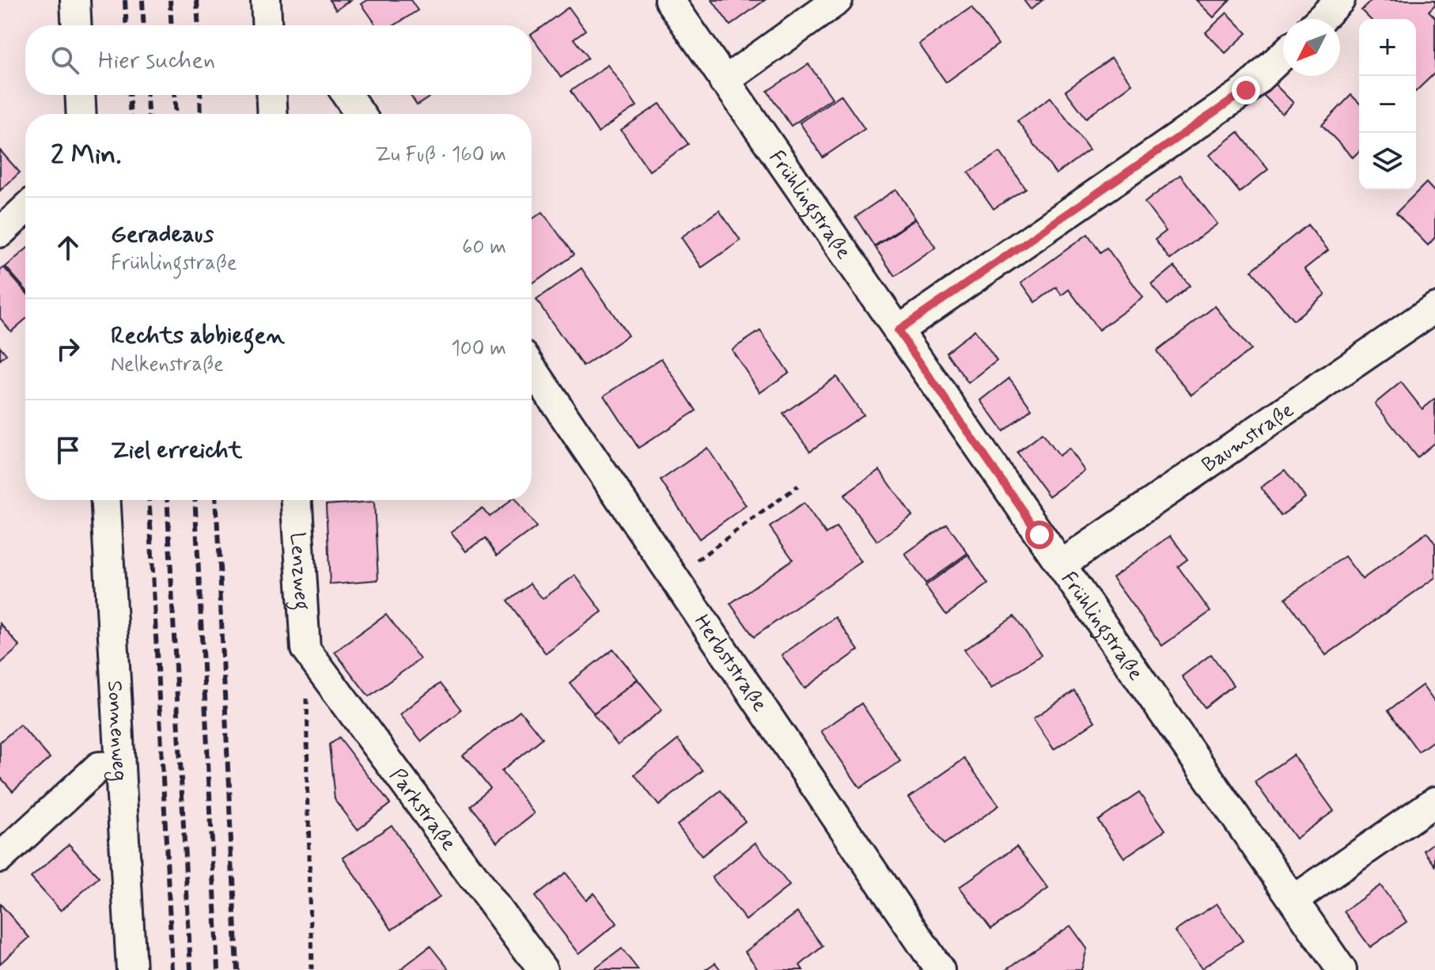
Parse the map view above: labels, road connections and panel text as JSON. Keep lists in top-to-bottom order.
{
  "streets": {
    "street": [
      "Frühlingstraße",
      "Baumstraße",
      "Lenzweg",
      "Herbststraße",
      "Sonnenweg",
      "Parkstraße"
    ]
  },
  "crossings": [
    ["Frühlingstraße", "Baumstraße"],
    ["Lenzweg", "Parkstraße"]
  ],
  "north": "bottom left",
  "page": {
    "map_buttons": ["+", "−"],
    "search": "Hier suchen",
    "heading": ["2 Min.", "Zu Fuß · 160 m"],
    "list": [
      ["Geradeaus", "Frühlingstraße", "60 m"],
      ["Rechts abbiegen", "Nelkenstraße", "100 m"],
      "Ziel erreicht"
    ]
  }
}
